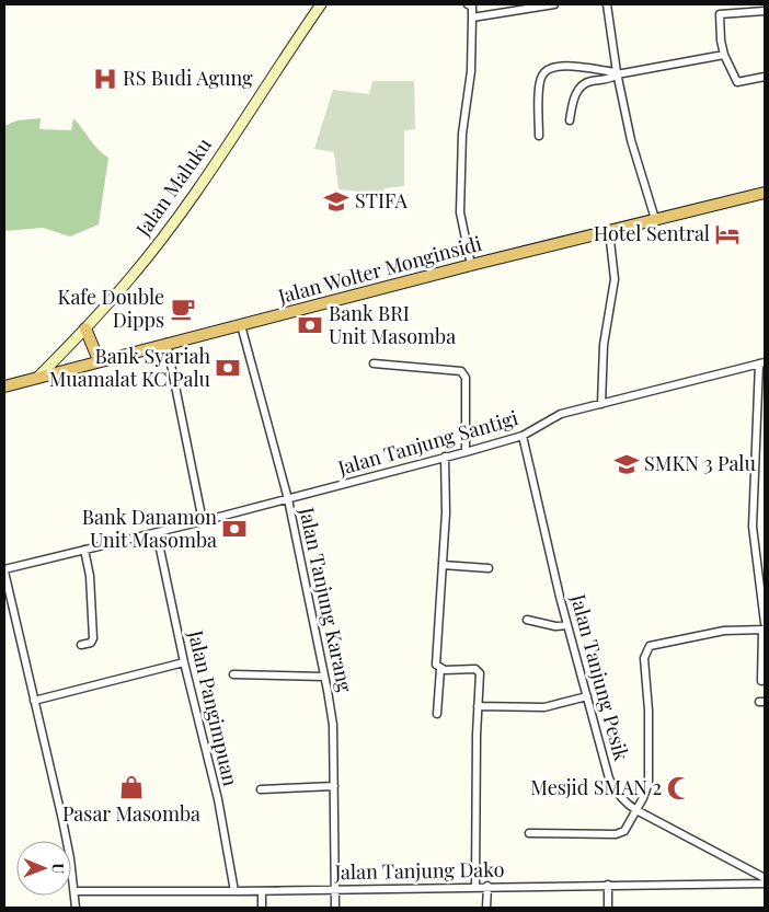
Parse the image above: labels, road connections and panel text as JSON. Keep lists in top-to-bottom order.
{
  "streets": {
    "highway": ["Jalan Wolter Monginsidi"],
    "main road": ["Jalan Maluku"],
    "street": [
      "Jalan Tanjung Santigi",
      "Jalan Tanjung Karang",
      "Jalan Tanjung Pesik",
      "Jalan Pangimpuan",
      "Jalan Tanjung Dako"
    ]
  },
  "crossings": [
    ["Jalan Maluku", "Jalan Wolter Monginsidi"],
    ["Jalan Wolter Monginsidi", "Jalan Tanjung Karang"],
    ["Jalan Tanjung Santigi", "Jalan Tanjung Karang"],
    ["Jalan Tanjung Santigi", "Jalan Tanjung Pesik"],
    ["Jalan Tanjung Karang", "Jalan Tanjung Dako"],
    ["Jalan Pangimpuan", "Jalan Tanjung Dako"]
  ],
  "places": {
    "hospital": ["RS Budi Agung"],
    "school or university": ["STIFA", "SMKN 3 Palu"],
    "hotel": ["Hotel Sentral"],
    "cafe": ["Kafe Double Dipps"],
    "bank": ["Bank BRI Unit Masomba", "Bank Syariah Muamalat KC Palu", "Bank Danamon Unit Masomba"],
    "shop": ["Pasar Masomba"],
    "mosque": ["Mesjid SMAN 2"]
  },
  "north": "right"
}
